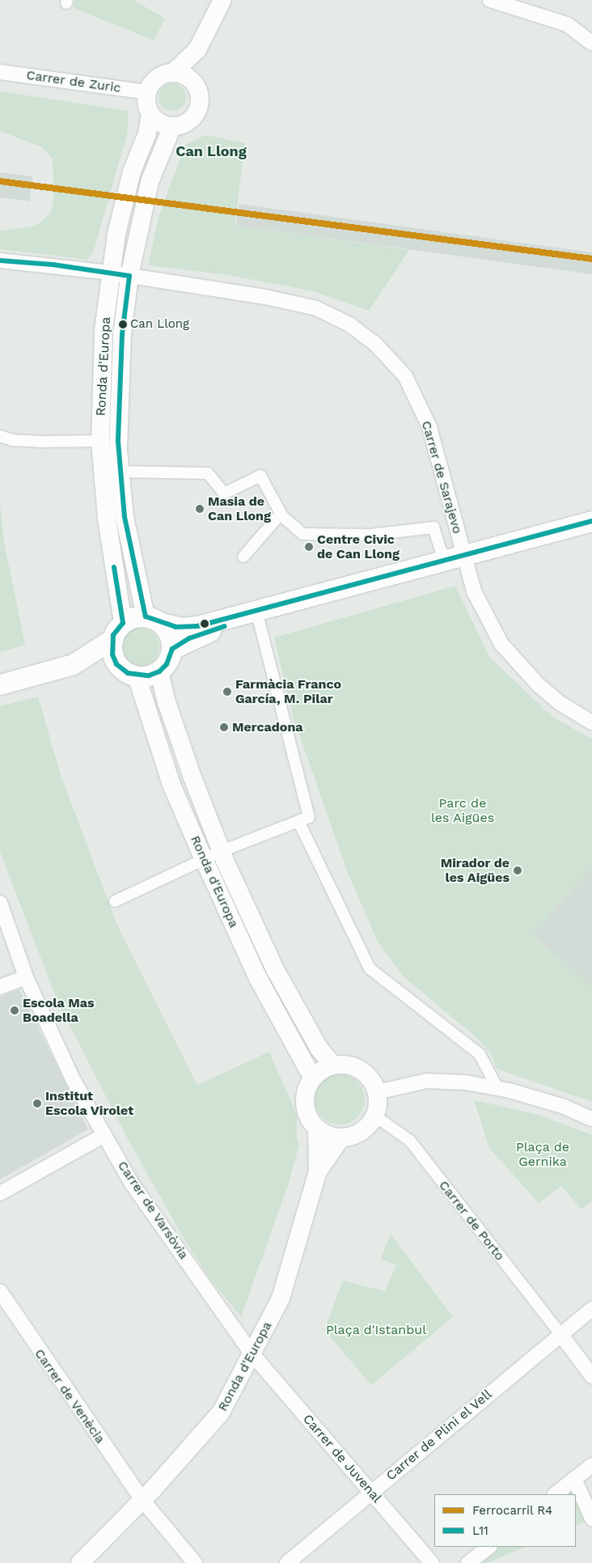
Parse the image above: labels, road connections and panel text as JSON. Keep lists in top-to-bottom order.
{
  "streets": {
    "street": [
      "Carrer de Zuric",
      "Ronda d'Europa",
      "Carrer de Sarajevo",
      "Carrer de Varsòvia",
      "Carrer de Porto",
      "Carrer de Venècia",
      "Carrer de Plini el Vell",
      "Carrer de Juvenal"
    ]
  },
  "crossings": [
    ["Carrer de Zuric", "Ronda d'Europa"],
    ["Ronda d'Europa", "Carrer de Sarajevo"],
    ["Ronda d'Europa", "Carrer de Varsòvia"],
    ["Ronda d'Europa", "Carrer de Porto"],
    ["Ronda d'Europa", "Carrer de Venècia"],
    ["Ronda d'Europa", "Carrer de Juvenal"],
    ["Carrer de Varsòvia", "Carrer de Juvenal"],
    ["Carrer de Porto", "Carrer de Plini el Vell"],
    ["Carrer de Plini el Vell", "Carrer de Juvenal"]
  ],
  "districts": ["Can Llong"],
  "parks": ["Parc de les Aigües", "Plaça de Gernika", "Plaça d'Istanbul"],
  "places": [
    "Can Llong",
    "Masia de Can Llong",
    "Centre Civic de Can Llong",
    "Farmàcia Franco García, M. Pilar",
    "Mercadona",
    "Mirador de les Aigües",
    "Escola Mas Boadella",
    "Institut Escola Virolet"
  ],
  "lines": ["rail line R4", "transit line L11"],
  "legend": ["Ferrocarril R4", "L11"]
}
